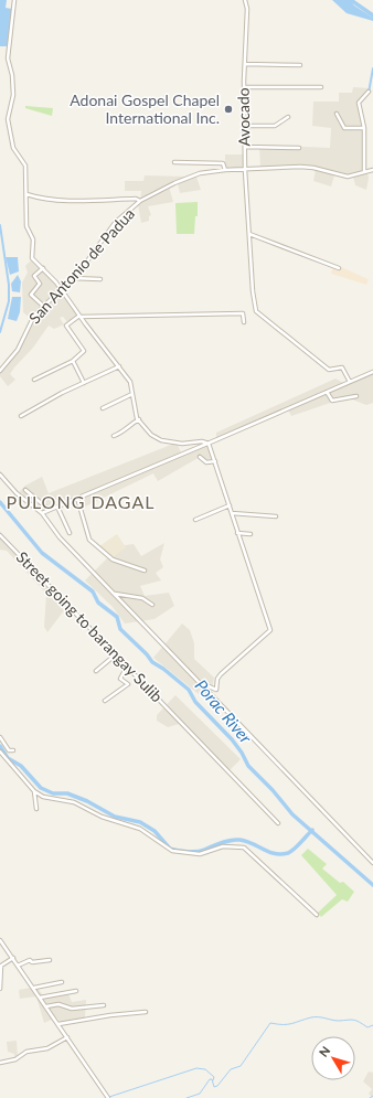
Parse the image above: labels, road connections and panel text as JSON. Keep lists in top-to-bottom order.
{
  "streets": {
    "street": ["Avocado", "San Antonio de Padua", "Street going to barangay Sulib"]
  },
  "crossings": [
    ["Avocado", "San Antonio de Padua"]
  ],
  "districts": ["PULONG DAGAL"],
  "water": ["Porac River"],
  "places": ["Adonai Gospel Chapel International Inc."],
  "north": "top left"
}
